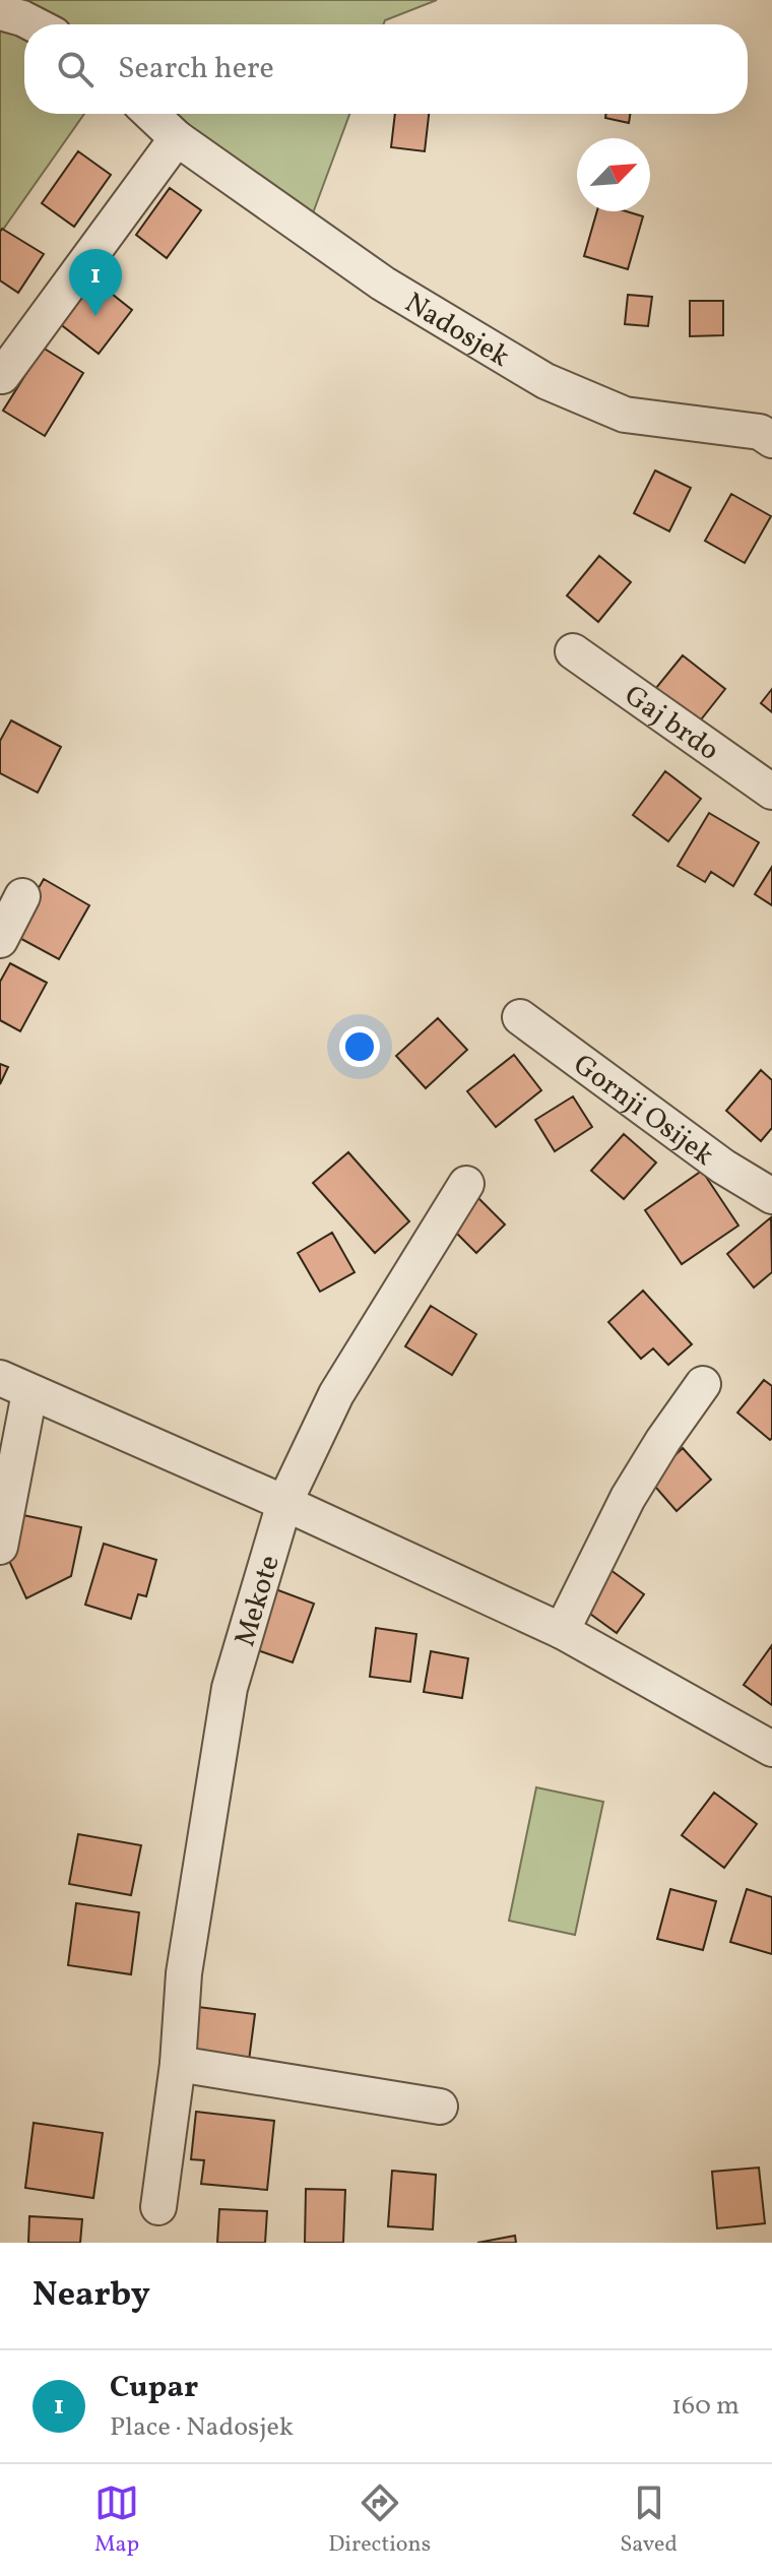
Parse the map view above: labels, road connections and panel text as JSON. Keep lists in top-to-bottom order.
{
  "streets": {
    "street": [
      "Nadosjek",
      "Gaj brdo",
      "Gornji Osijek",
      "Mekote"
    ]
  },
  "north": "top right",
  "page": {
    "search": "Search here",
    "pins": "1",
    "heading": "Nearby",
    "list": [
      {
        "mark": "1",
        "name": "Cupar",
        "note": "Place · Nadosjek",
        "value": "160 m"
      }
    ],
    "nav": ["Map", "Directions", "Saved"]
  }
}
